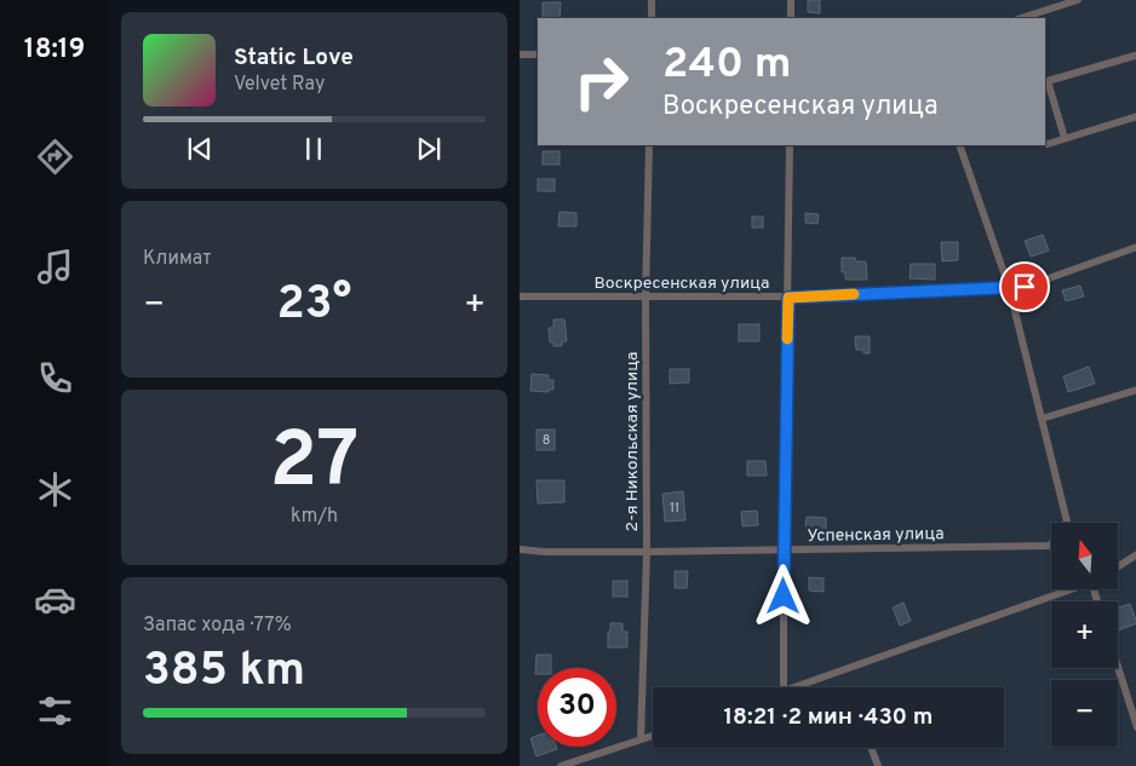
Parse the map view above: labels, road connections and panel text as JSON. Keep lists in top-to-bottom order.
{
  "streets": {
    "street": ["Воскресенская улица", "2-я Никольская улица", "Успенская улица"]
  },
  "crossings": [
    ["Воскресенская улица", "2-я Никольская улица"],
    ["2-я Никольская улица", "Успенская улица"]
  ],
  "house_numbers": ["8", "11"],
  "north": "top",
  "page": {
    "tabs": "18:19",
    "turn": ["240 m", "Воскресенская улица"],
    "song": ["Static Love", "Velvet Ray"],
    "tile": [
      "Климат",
      ["27", "km/h"],
      ["Запас хода · 77%", "385 km"]
    ],
    "heat": ["−", "23°", "+"],
    "map_buttons": ["+", "−"],
    "limit": "30",
    "trip": "18:21 · 2 мин · 430 m"
  }
}
